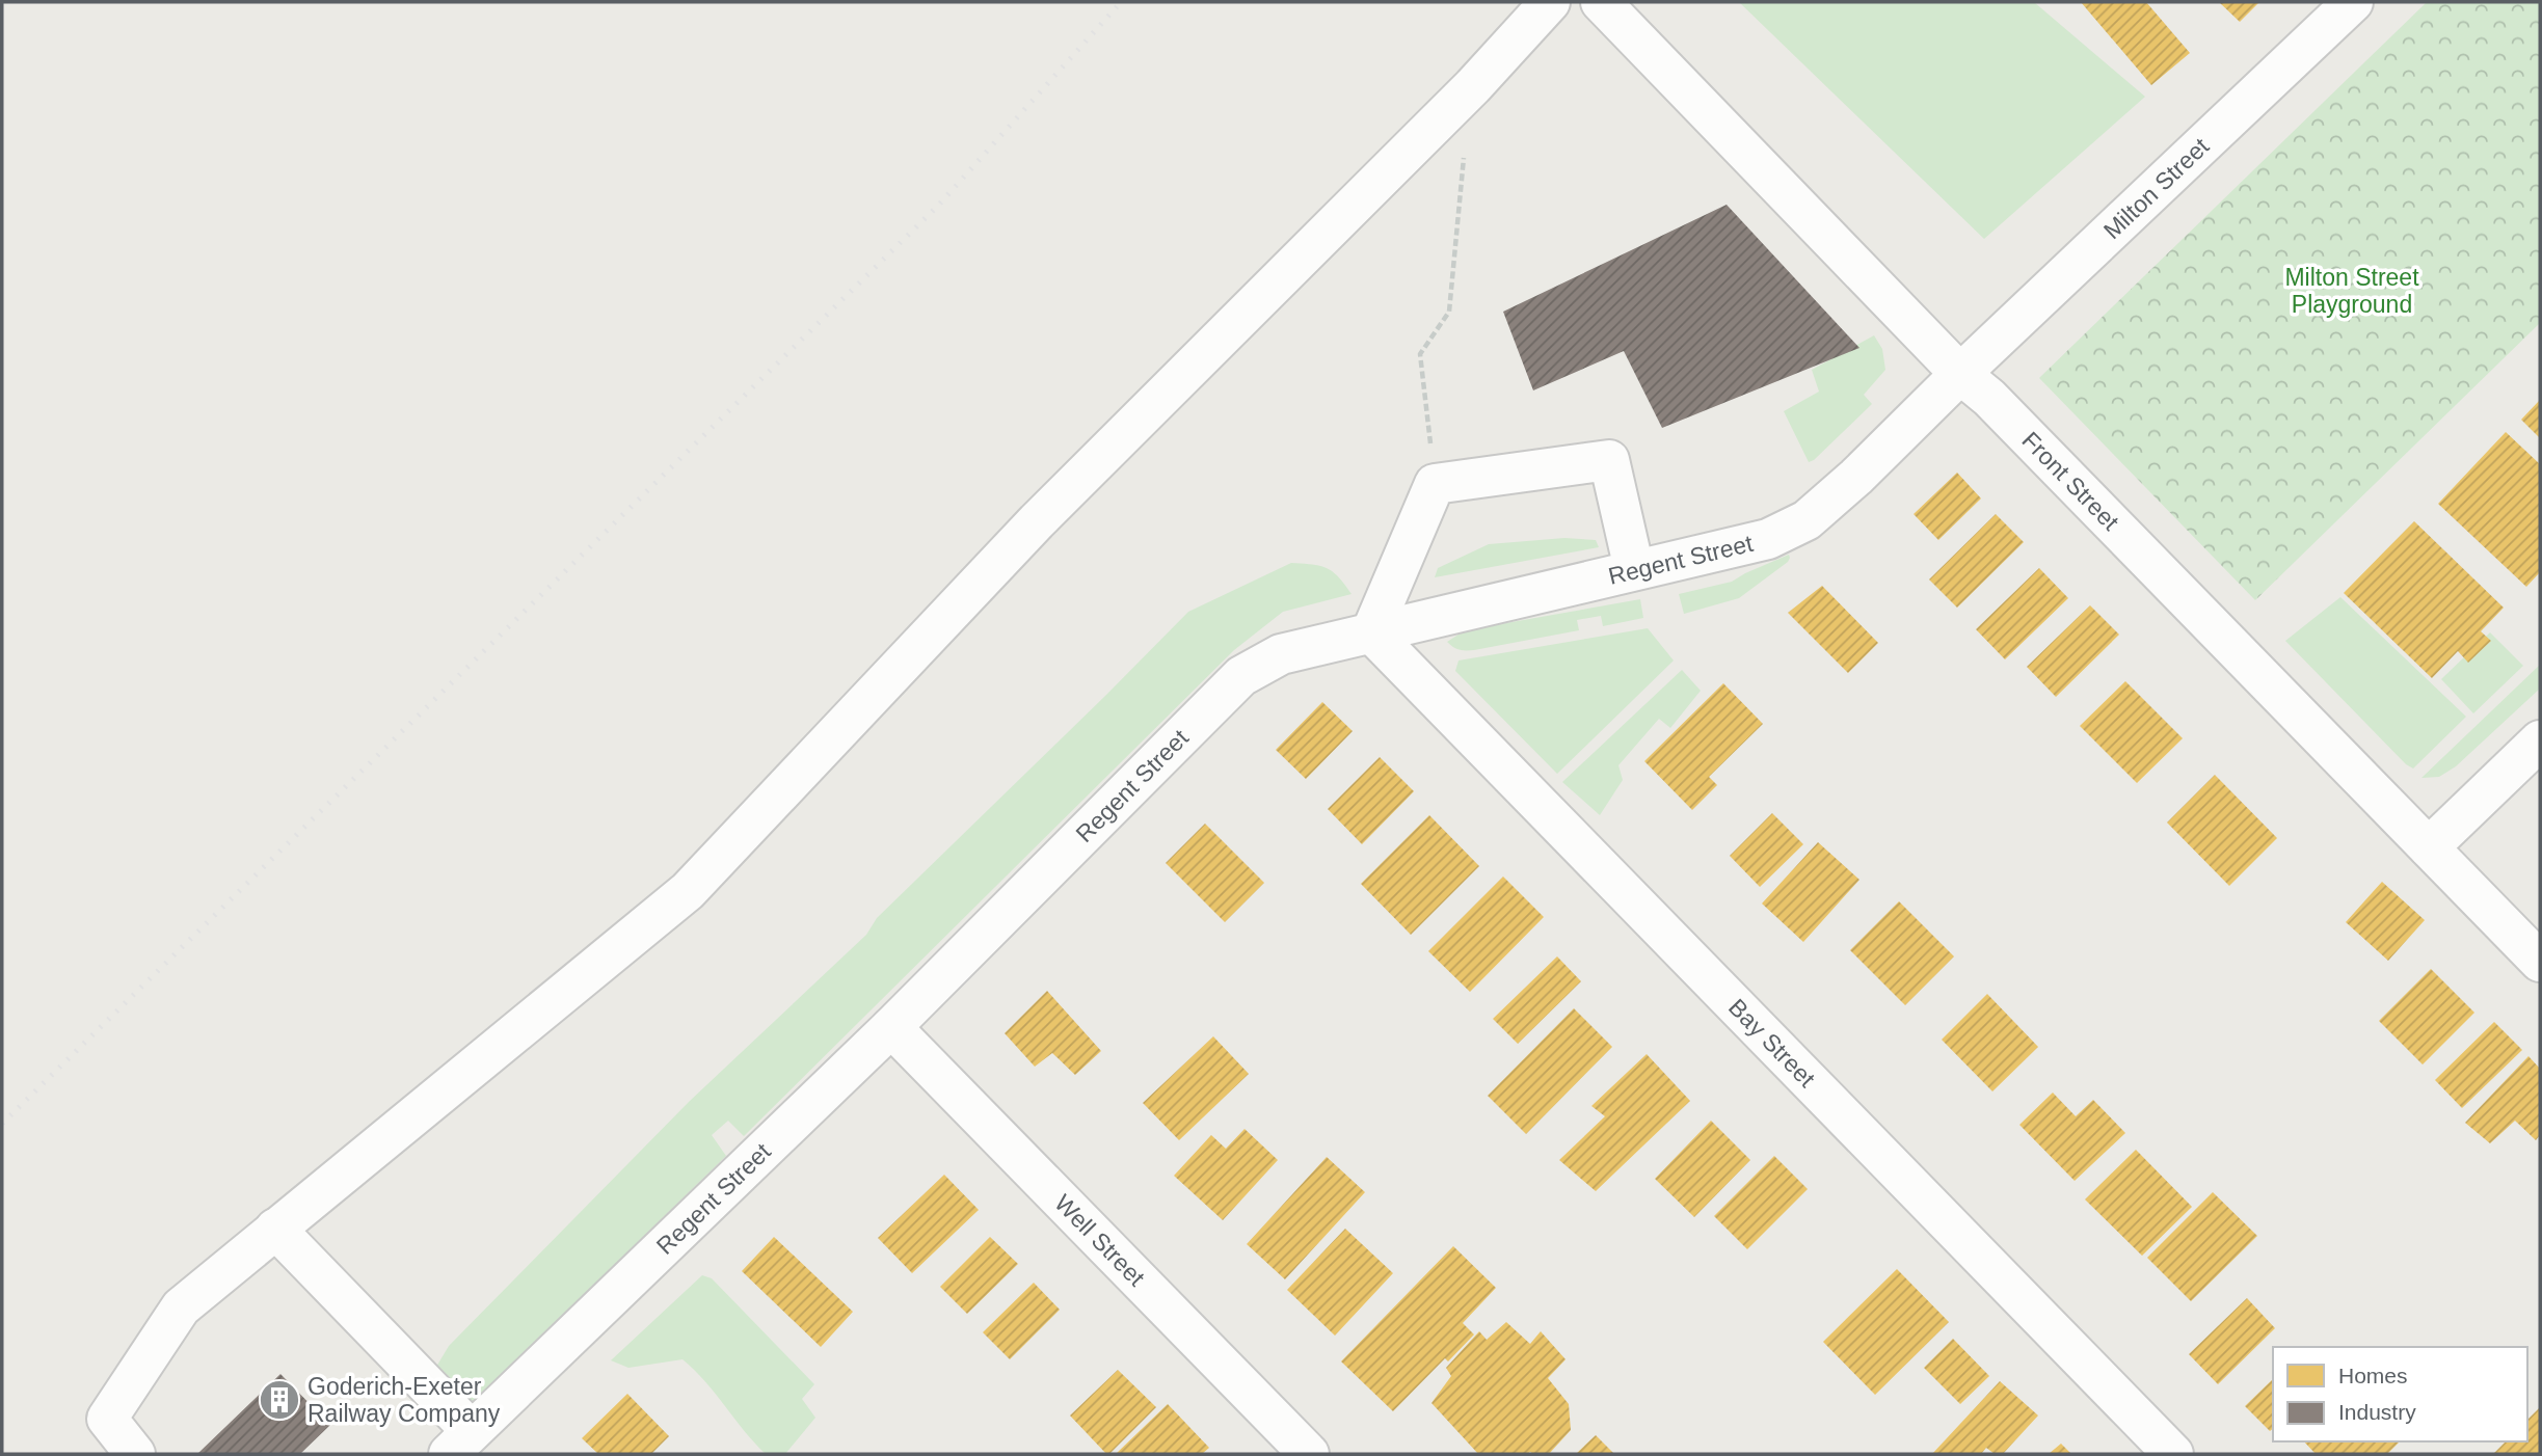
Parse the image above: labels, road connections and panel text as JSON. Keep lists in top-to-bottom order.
{
  "streets": {
    "street": [
      "Milton Street",
      "Front Street",
      "Regent Street",
      "Bay Street",
      "Well Street"
    ]
  },
  "crossings": [
    ["Milton Street", "Front Street"],
    ["Milton Street", "Regent Street"],
    ["Front Street", "Regent Street"],
    ["Regent Street", "Bay Street"],
    ["Regent Street", "Well Street"]
  ],
  "parks": ["Milton Street Playground"],
  "places": {
    "building": ["Goderich-Exeter Railway Company"]
  },
  "legend": ["Homes", "Industry"]
}
